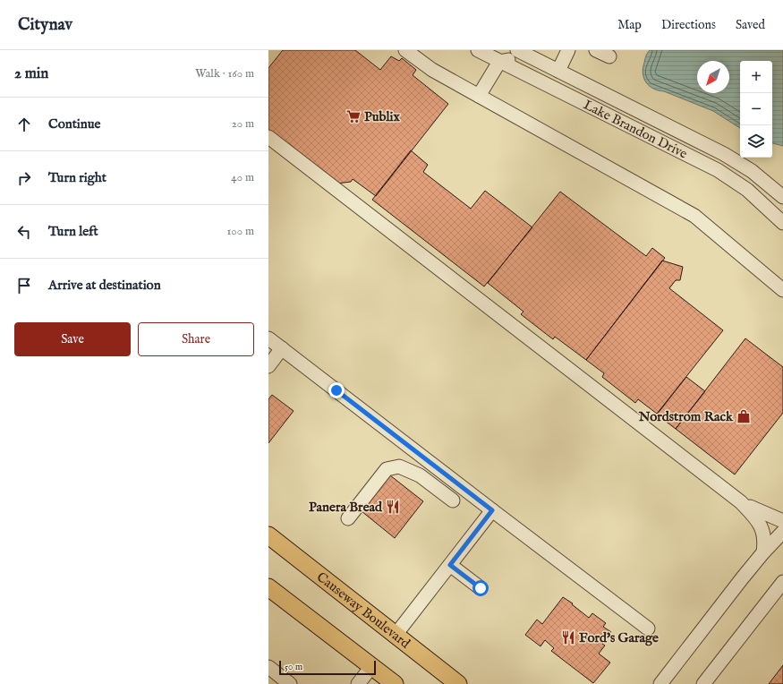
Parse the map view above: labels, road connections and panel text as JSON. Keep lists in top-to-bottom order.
{
  "streets": {
    "main road": ["Causeway Boulevard"],
    "street": ["Lake Brandon Drive"]
  },
  "places": {
    "supermarket": ["Publix"],
    "shop": ["Nordstrom Rack"],
    "restaurant": ["Panera Bread", "Ford's Garage"]
  },
  "scale_bar": "50 m",
  "north": "bottom left",
  "page": {
    "header": "Citynav",
    "nav": ["Map", "Directions", "Saved"],
    "heading": ["2 min", "Walk · 160 m"],
    "map_buttons": ["+", "−"],
    "list": [
      ["Continue", "20 m"],
      ["Turn right", "40 m"],
      ["Turn left", "100 m"],
      "Arrive at destination"
    ],
    "buttons": ["Save", "Share"],
    "scale": "50 m"
  }
}
